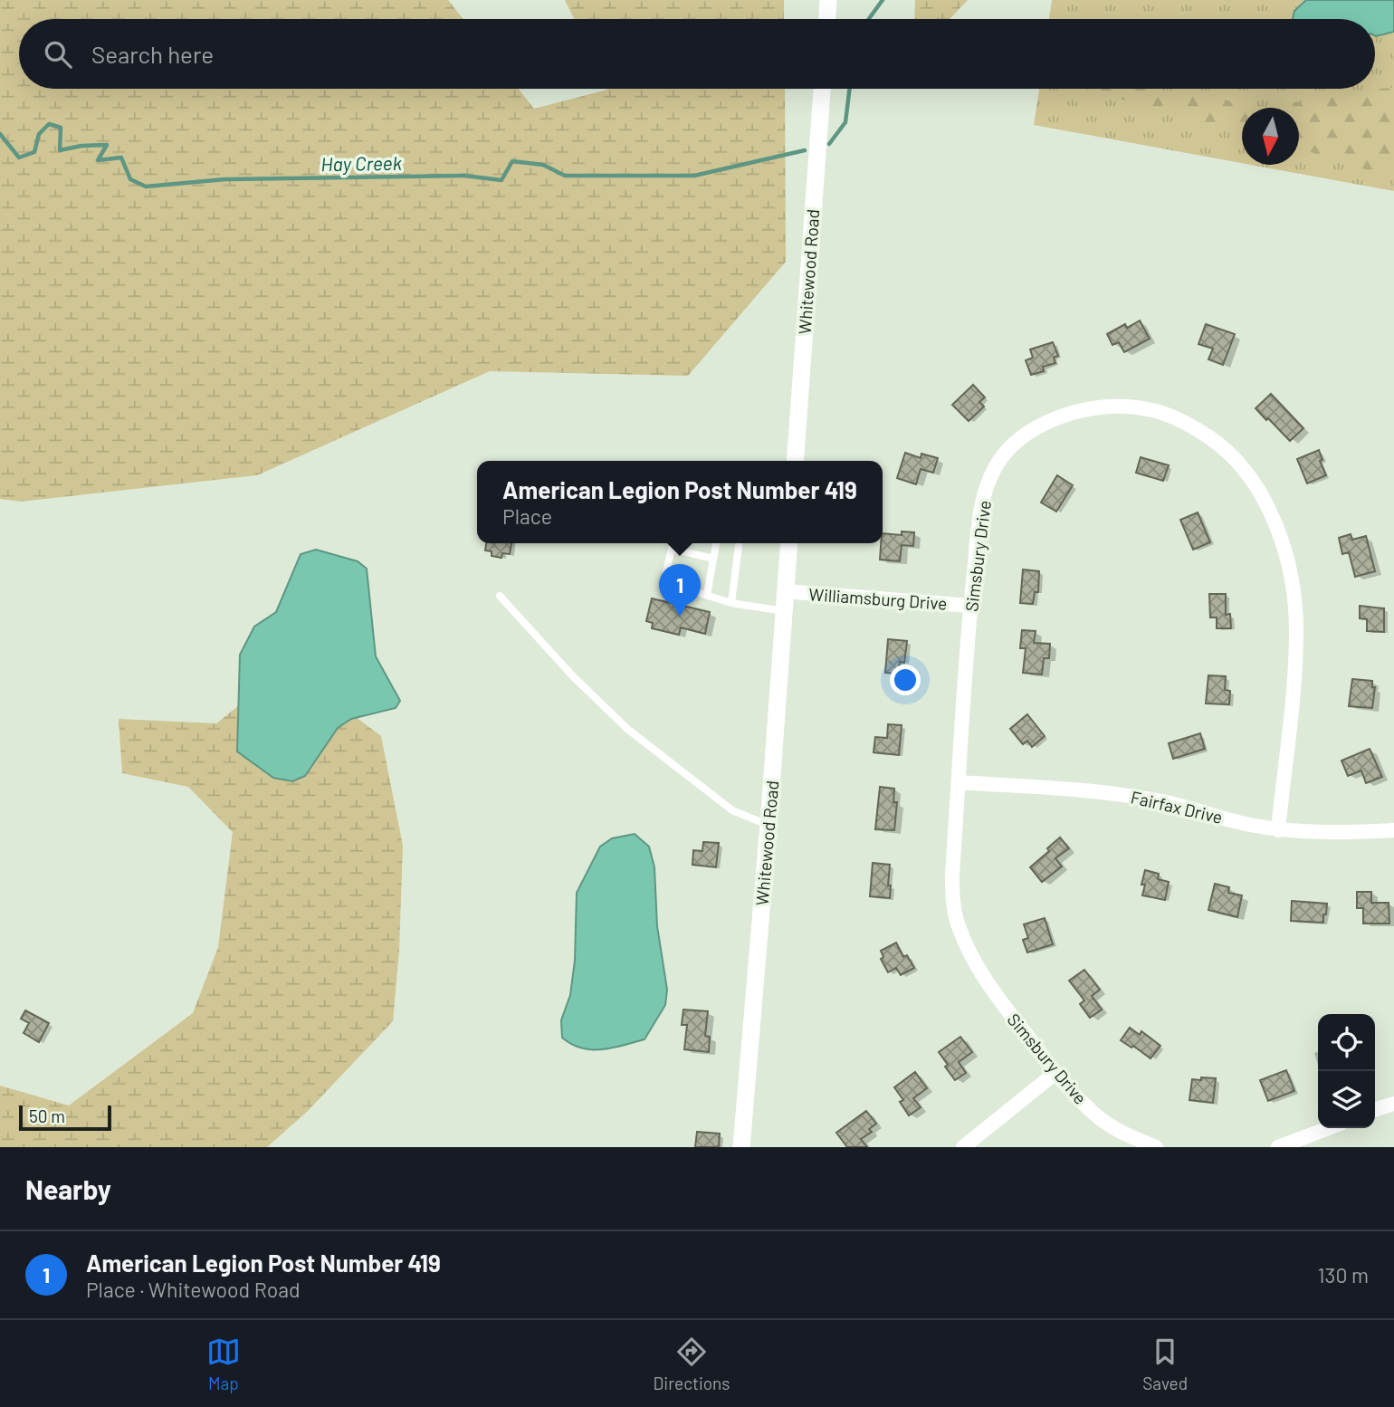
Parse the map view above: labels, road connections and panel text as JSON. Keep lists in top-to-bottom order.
{
  "streets": {
    "street": [
      "Whitewood Road",
      "Simsbury Drive",
      "Williamsburg Drive",
      "Fairfax Drive"
    ]
  },
  "crossings": [
    ["Whitewood Road", "Williamsburg Drive"],
    ["Simsbury Drive", "Williamsburg Drive"],
    ["Simsbury Drive", "Fairfax Drive"]
  ],
  "water": ["Hay Creek"],
  "scale_bar": "50 m",
  "north": "bottom",
  "page": {
    "search": "Search here",
    "popup": ["American Legion Post Number 419", "Place"],
    "pins": "1",
    "scale": "50 m",
    "heading": "Nearby",
    "list": [
      {
        "mark": "1",
        "name": "American Legion Post Number 419",
        "note": "Place · Whitewood Road",
        "value": "130 m"
      }
    ],
    "nav": ["Map", "Directions", "Saved"]
  }
}
